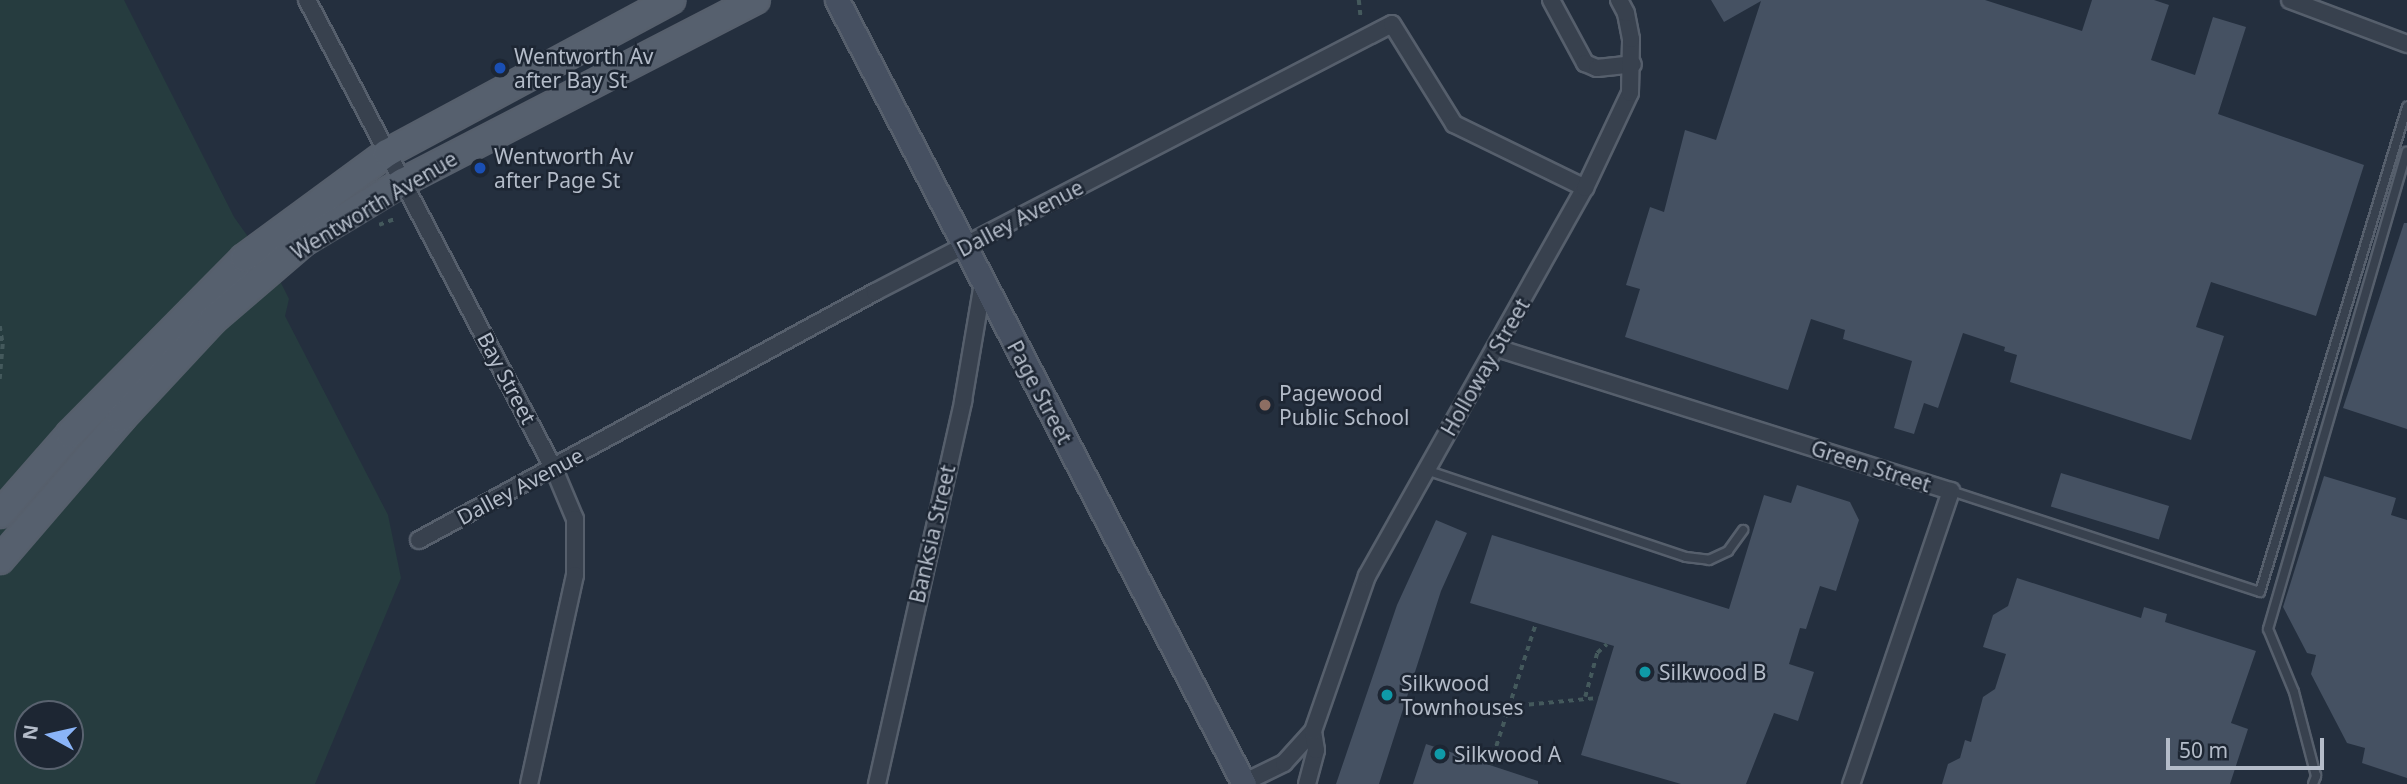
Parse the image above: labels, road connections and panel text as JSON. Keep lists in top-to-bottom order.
{
  "streets": {
    "main road": ["Wentworth Avenue", "Page Street"],
    "street": [
      "Dalley Avenue",
      "Holloway Street",
      "Bay Street",
      "Green Street",
      "Banksia Street"
    ]
  },
  "crossings": [
    ["Wentworth Avenue", "Bay Street"],
    ["Dalley Avenue", "Holloway Street"],
    ["Dalley Avenue", "Bay Street"],
    ["Dalley Avenue", "Page Street"],
    ["Holloway Street", "Page Street"],
    ["Holloway Street", "Green Street"],
    ["Page Street", "Banksia Street"]
  ],
  "places": [
    "Wentworth Av after Bay St",
    "Wentworth Av after Page St",
    "Pagewood Public School",
    "Silkwood B",
    "Silkwood Townhouses",
    "Silkwood A"
  ],
  "scale_bar": "50 m",
  "north": "left"
}
